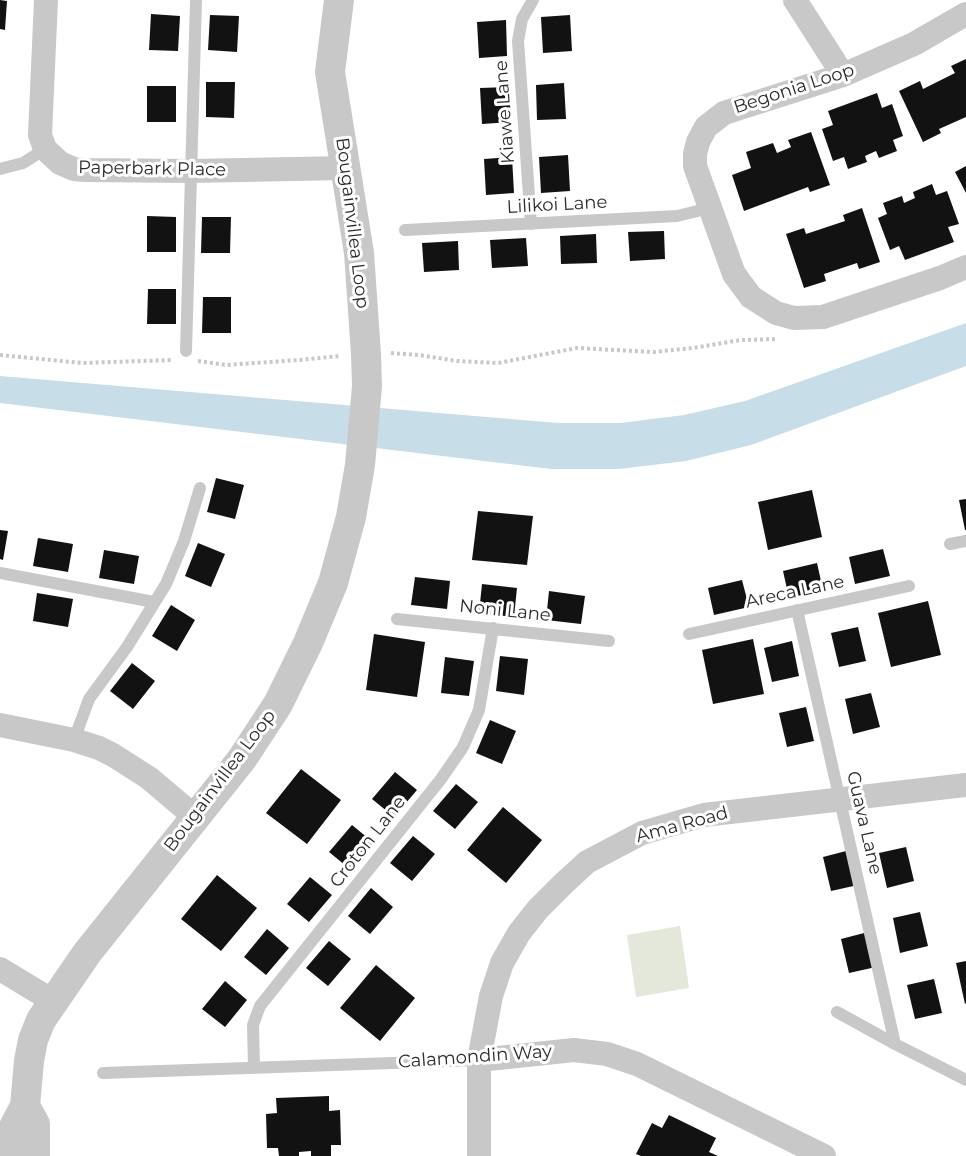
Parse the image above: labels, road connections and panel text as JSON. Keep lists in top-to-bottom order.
{
  "streets": {
    "street": [
      "Begonia Loop",
      "Paperbark Place",
      "Bougainvillea Loop",
      "Ama Road",
      "Calamondin Way"
    ],
    "lane": [
      "Kiawe Lane",
      "Lilikoi Lane",
      "Areca Lane",
      "Noni Lane",
      "Guava Lane",
      "Croton Lane"
    ]
  },
  "crossings": [
    ["Begonia Loop", "Lilikoi Lane"],
    ["Kiawe Lane", "Lilikoi Lane"],
    ["Paperbark Place", "Bougainvillea Loop"],
    ["Areca Lane", "Guava Lane"],
    ["Noni Lane", "Croton Lane"],
    ["Guava Lane", "Ama Road"],
    ["Ama Road", "Calamondin Way"],
    ["Croton Lane", "Calamondin Way"]
  ]
}
